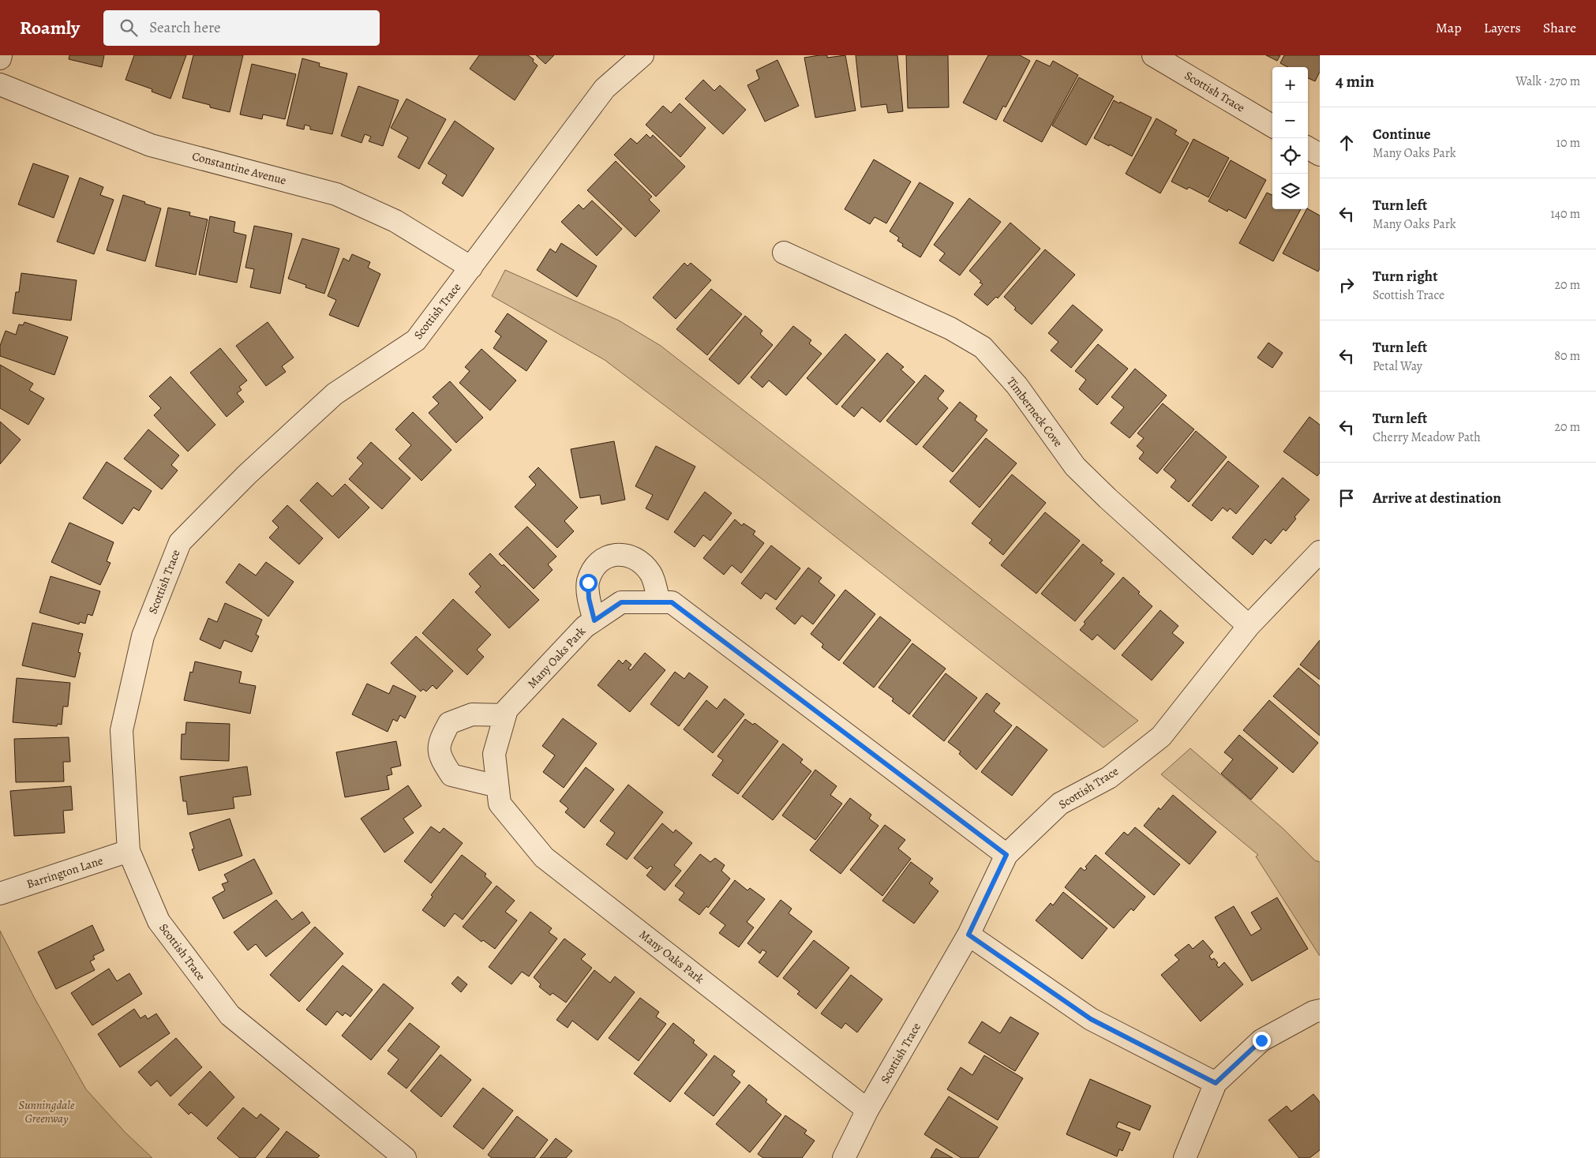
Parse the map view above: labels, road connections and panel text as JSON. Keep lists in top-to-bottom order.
{
  "streets": {
    "street": [
      "Scottish Trace",
      "Constantine Avenue",
      "Timberneck Cove",
      "Many Oaks Park",
      "Barrington Lane"
    ]
  },
  "crossings": [
    ["Scottish Trace", "Constantine Avenue"],
    ["Scottish Trace", "Timberneck Cove"],
    ["Scottish Trace", "Many Oaks Park"],
    ["Scottish Trace", "Barrington Lane"]
  ],
  "parks": ["Sunningdale Greenway"],
  "page": {
    "header": "Roamly",
    "search": "Search here",
    "nav": ["Map", "Layers", "Share"],
    "heading": ["4 min", "Walk · 270 m"],
    "map_buttons": ["+", "−"],
    "list": [
      ["Continue", "Many Oaks Park", "10 m"],
      ["Turn left", "Many Oaks Park", "140 m"],
      ["Turn right", "Scottish Trace", "20 m"],
      ["Turn left", "Petal Way", "80 m"],
      ["Turn left", "Cherry Meadow Path", "20 m"],
      "Arrive at destination"
    ]
  }
}
